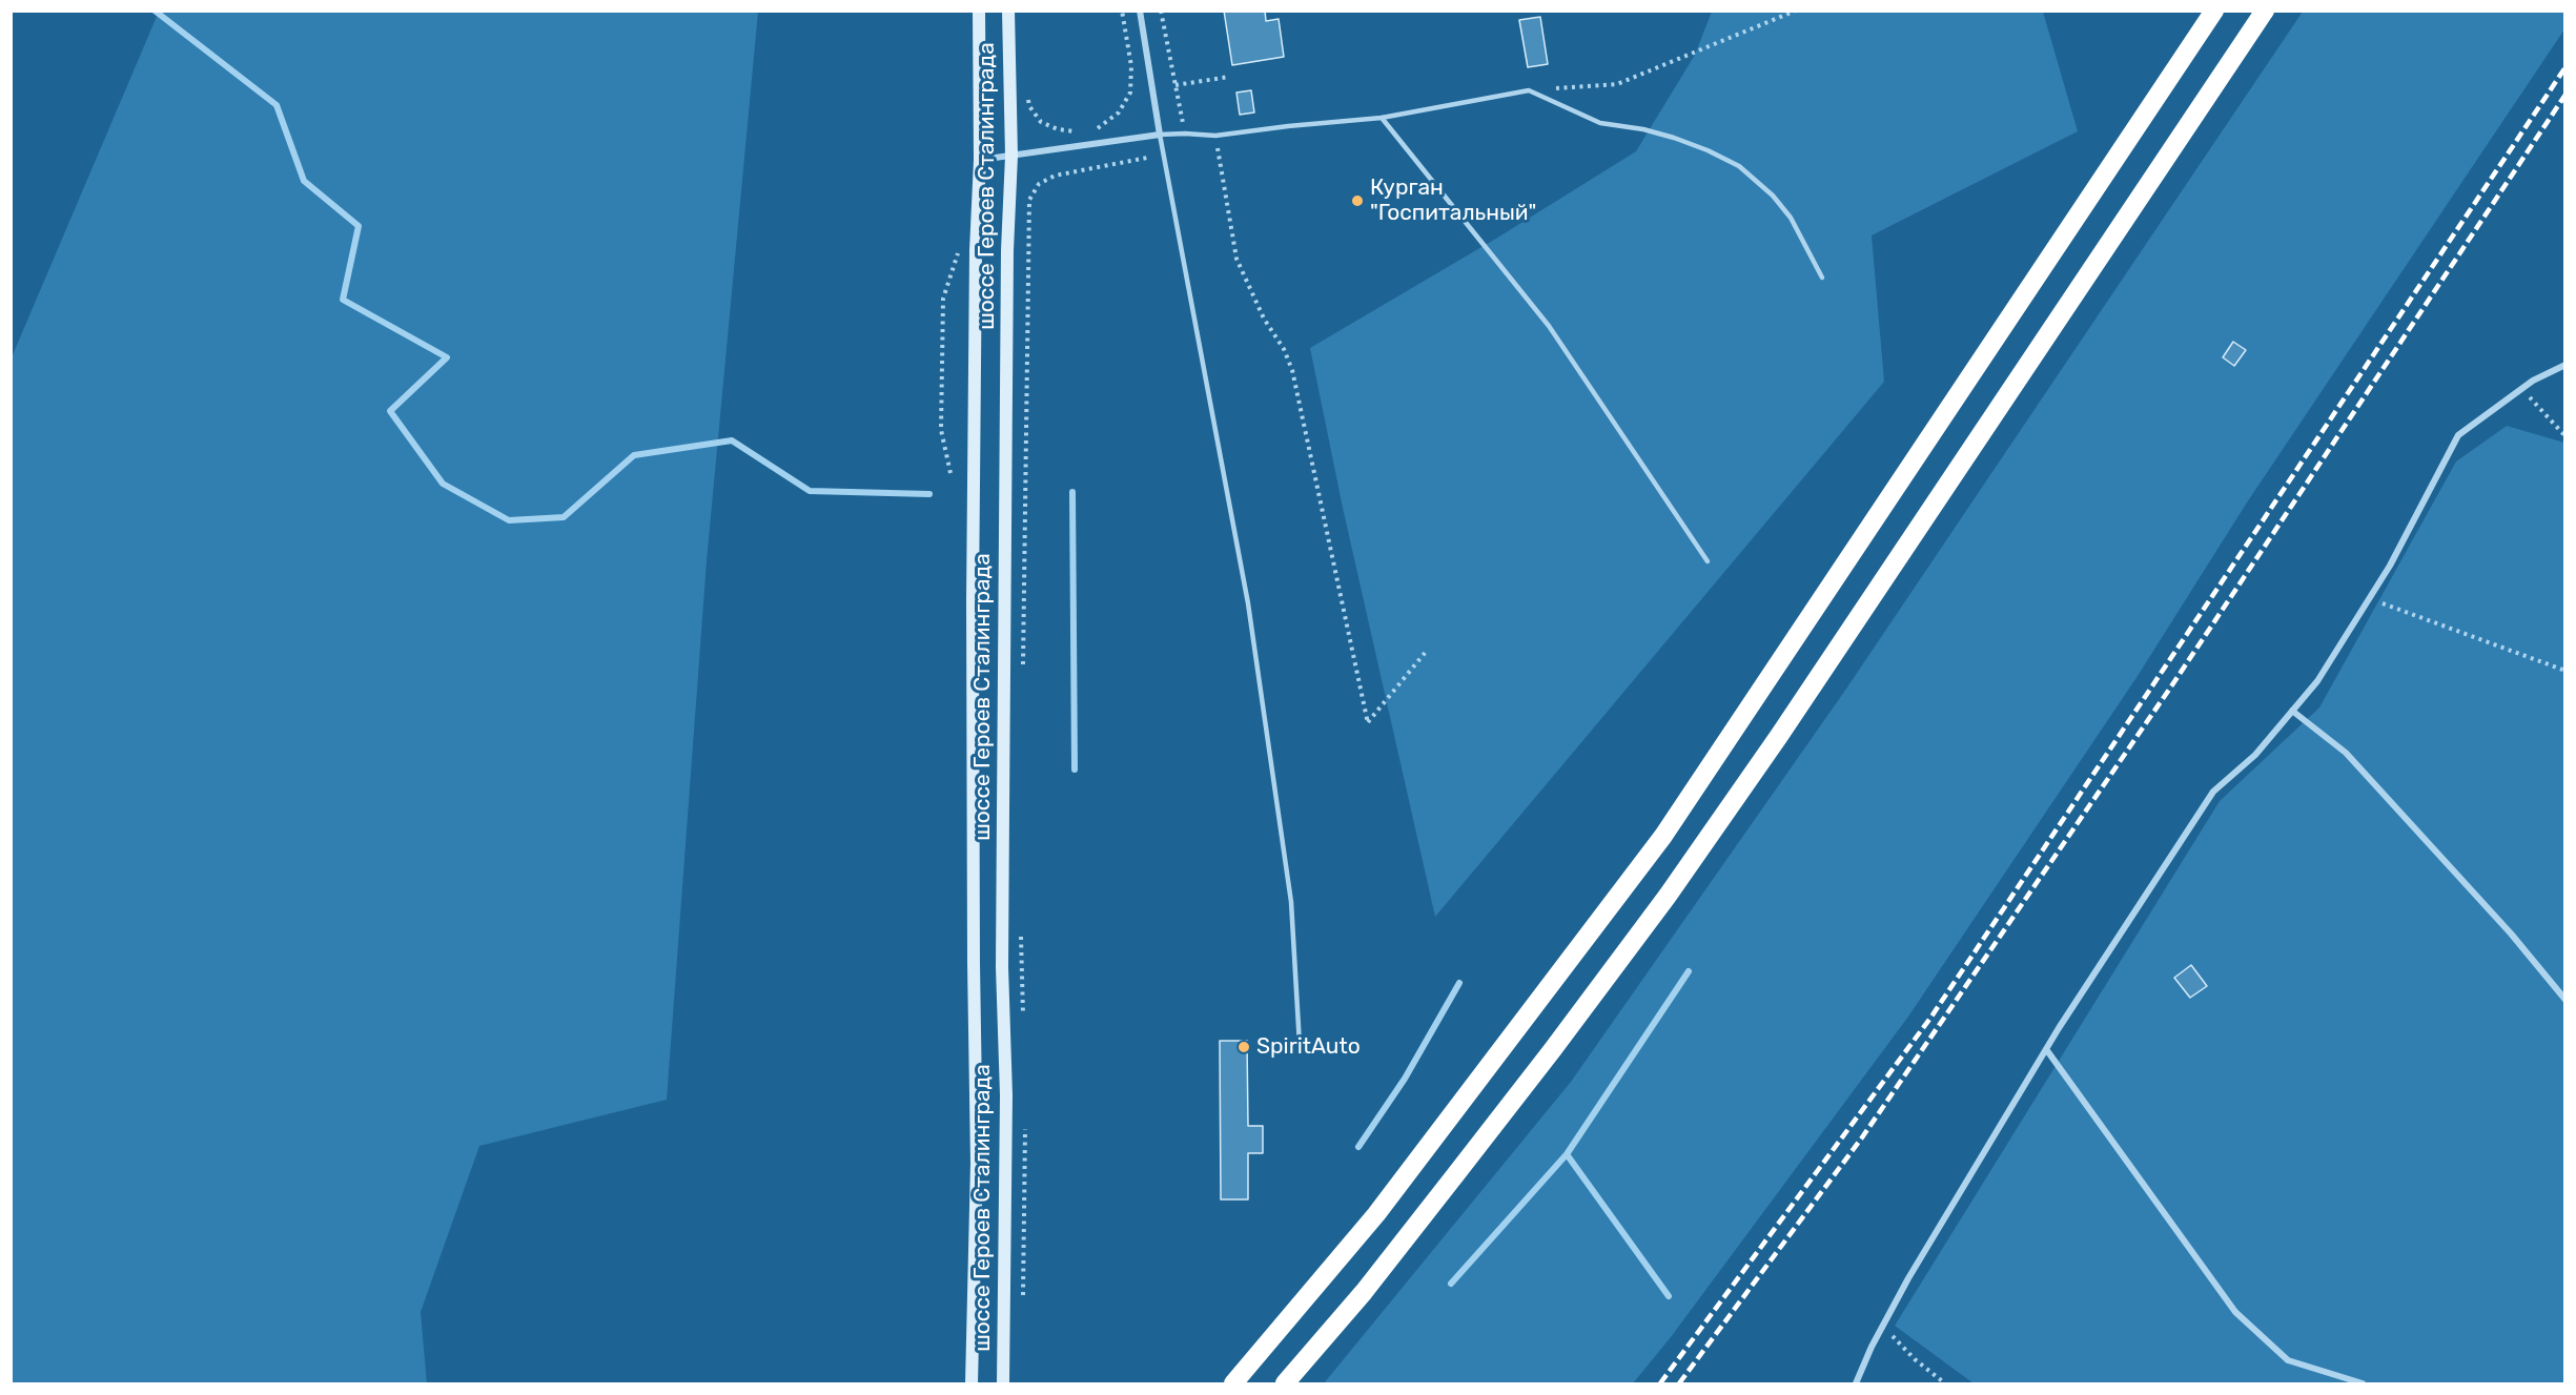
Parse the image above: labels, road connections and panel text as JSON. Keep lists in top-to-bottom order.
{
  "streets": {
    "main road": ["шоссе Героев Сталинграда"]
  },
  "places": ["Курган \"Госпитальный\"", "SpiritAuto"]
}
